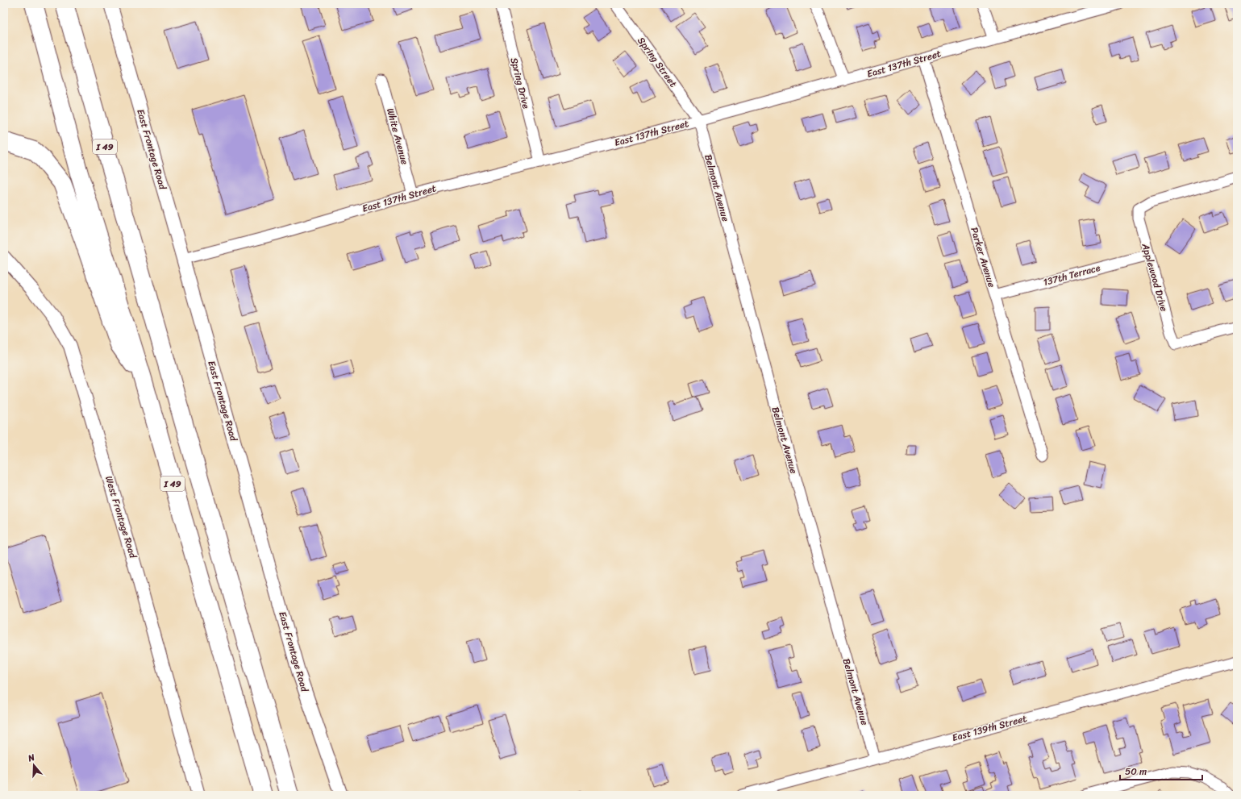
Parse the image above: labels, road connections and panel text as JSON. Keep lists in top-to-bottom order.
{
  "streets": {
    "highway": ["I 49"],
    "street": [
      "Spring Street",
      "East 137th Street",
      "Spring Drive",
      "White Avenue",
      "East Frontage Road",
      "Belmont Avenue",
      "Parker Avenue",
      "137th Terrace",
      "Applewood Drive",
      "West Frontage Road",
      "East 139th Street"
    ]
  },
  "crossings": [
    ["Spring Street", "East 137th Street"],
    ["Spring Street", "Belmont Avenue"],
    ["East 137th Street", "Spring Drive"],
    ["East 137th Street", "White Avenue"],
    ["East 137th Street", "East Frontage Road"],
    ["East 137th Street", "Belmont Avenue"],
    ["East 137th Street", "Parker Avenue"],
    ["Belmont Avenue", "East 139th Street"],
    ["Parker Avenue", "137th Terrace"],
    ["137th Terrace", "Applewood Drive"]
  ],
  "scale_bar": "50 m",
  "north": "top"
}
